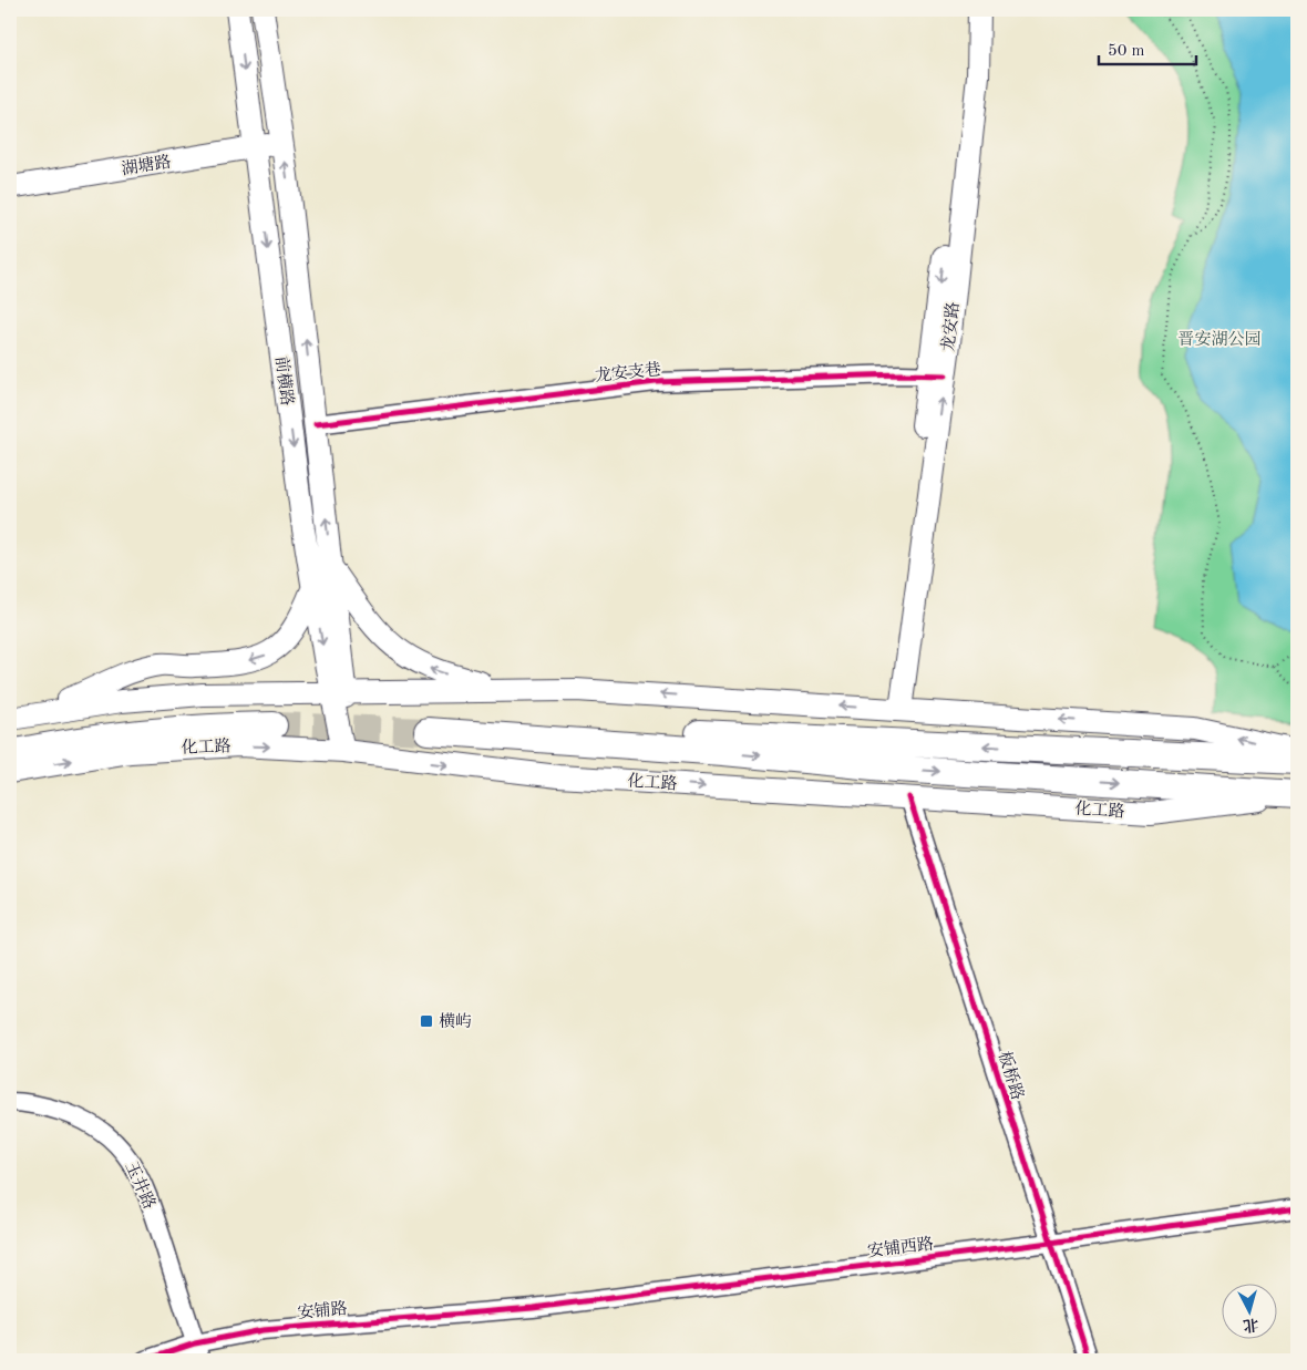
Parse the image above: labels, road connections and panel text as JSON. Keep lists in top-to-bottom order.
{
  "streets": {
    "highway": ["化工路"],
    "main road": ["湖塘路", "龙安路", "前横路"],
    "street": [
      "龙安支巷",
      "板桥路",
      "玉井路",
      "安铺西路",
      "安铺路"
    ]
  },
  "crossings": [
    ["湖塘路", "前横路"],
    ["龙安路", "龙安支巷"],
    ["龙安支巷", "前横路"],
    ["前横路", "化工路"],
    ["化工路", "板桥路"],
    ["板桥路", "安铺西路"],
    ["玉井路", "安铺路"],
    ["安铺西路", "安铺路"]
  ],
  "parks": ["晋安湖公园"],
  "places": {
    "transit": ["横屿"]
  },
  "scale_bar": "50 m",
  "north": "bottom"
}
